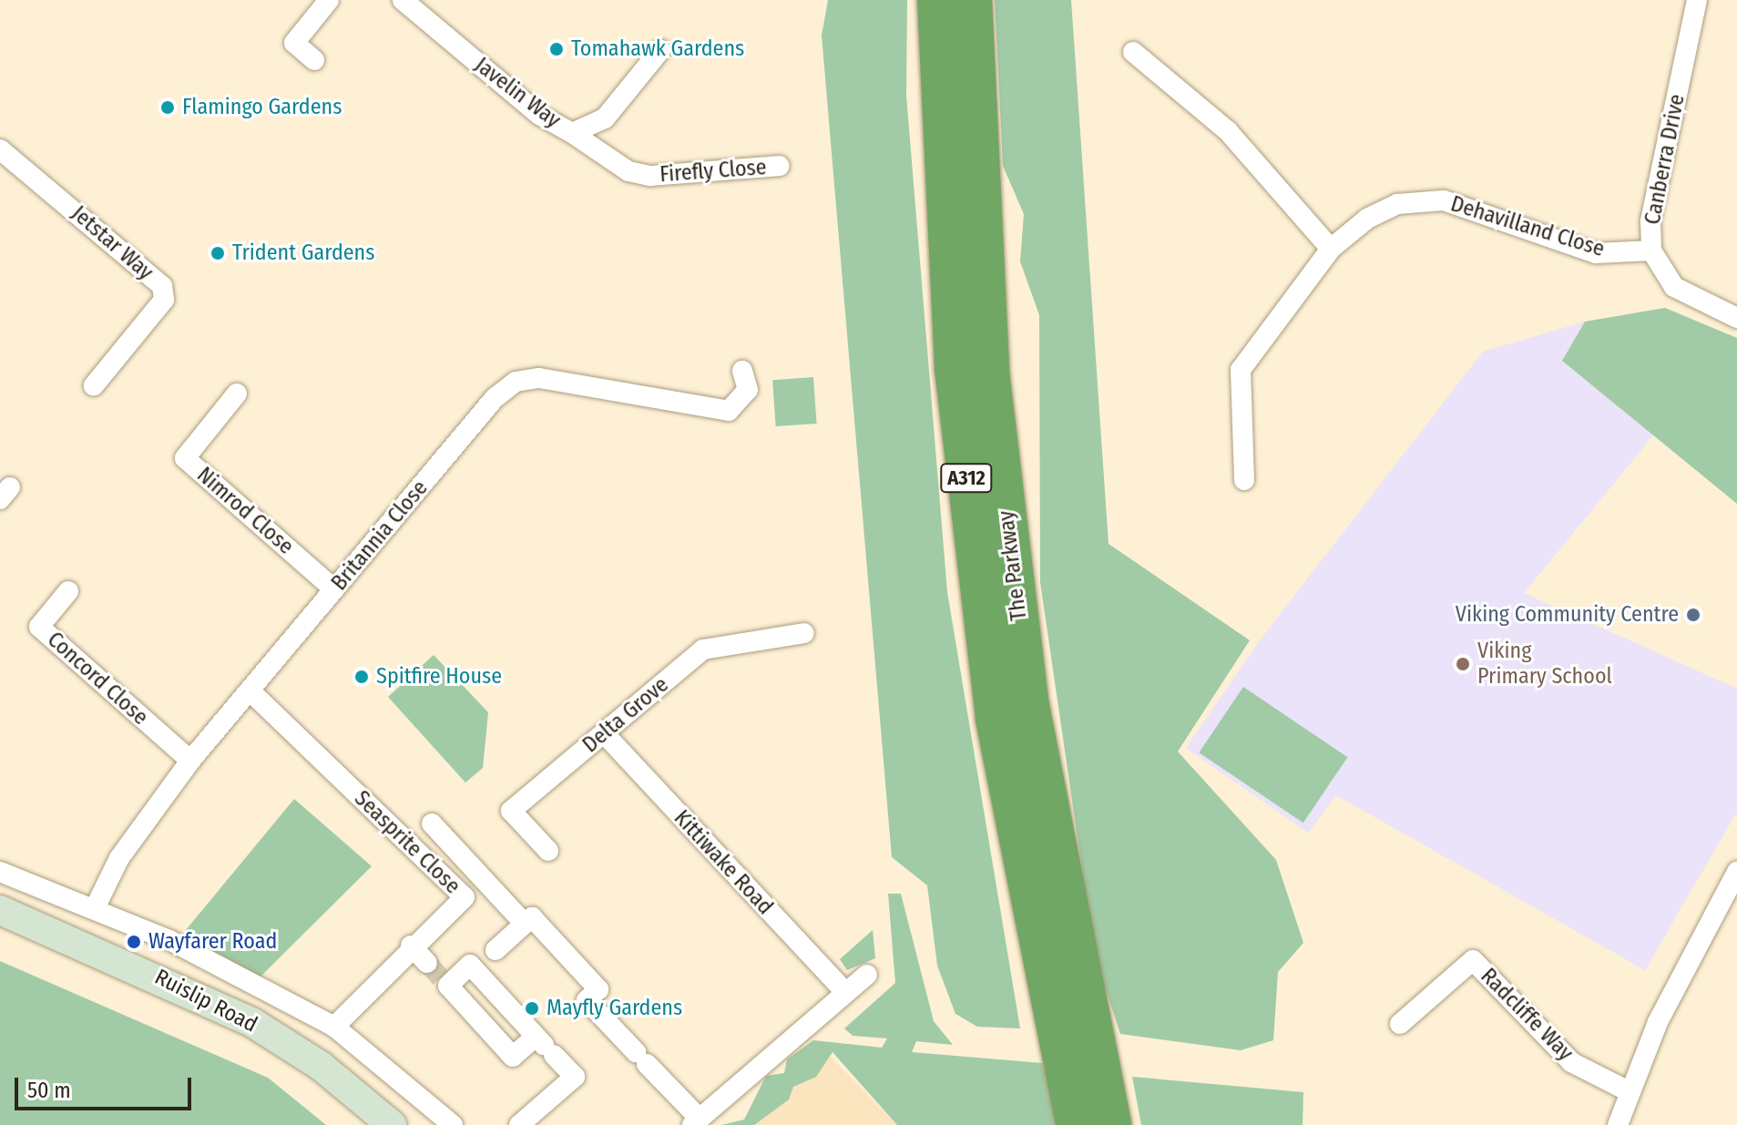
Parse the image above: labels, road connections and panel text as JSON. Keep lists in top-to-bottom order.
{
  "streets": {
    "highway": ["A312", "The Parkway"],
    "main road": ["Ruislip Road"],
    "street": [
      "Javelin Way",
      "Canberra Drive",
      "Firefly Close",
      "Dehavilland Close",
      "Jetstar Way",
      "Nimrod Close",
      "Britannia Close",
      "Concord Close",
      "Delta Grove",
      "Seasprite Close",
      "Kittiwake Road",
      "Radcliffe Way"
    ]
  },
  "crossings": [
    ["Javelin Way", "Firefly Close"],
    ["Canberra Drive", "Dehavilland Close"],
    ["Nimrod Close", "Britannia Close"],
    ["Britannia Close", "Concord Close"],
    ["Britannia Close", "Seasprite Close"],
    ["Delta Grove", "Kittiwake Road"]
  ],
  "places": [
    "Tomahawk Gardens",
    "Flamingo Gardens",
    "Trident Gardens",
    "Viking Community Centre",
    "Viking Primary School",
    "Spitfire House",
    "Wayfarer Road",
    "Mayfly Gardens"
  ],
  "scale_bar": "50 m"
}
